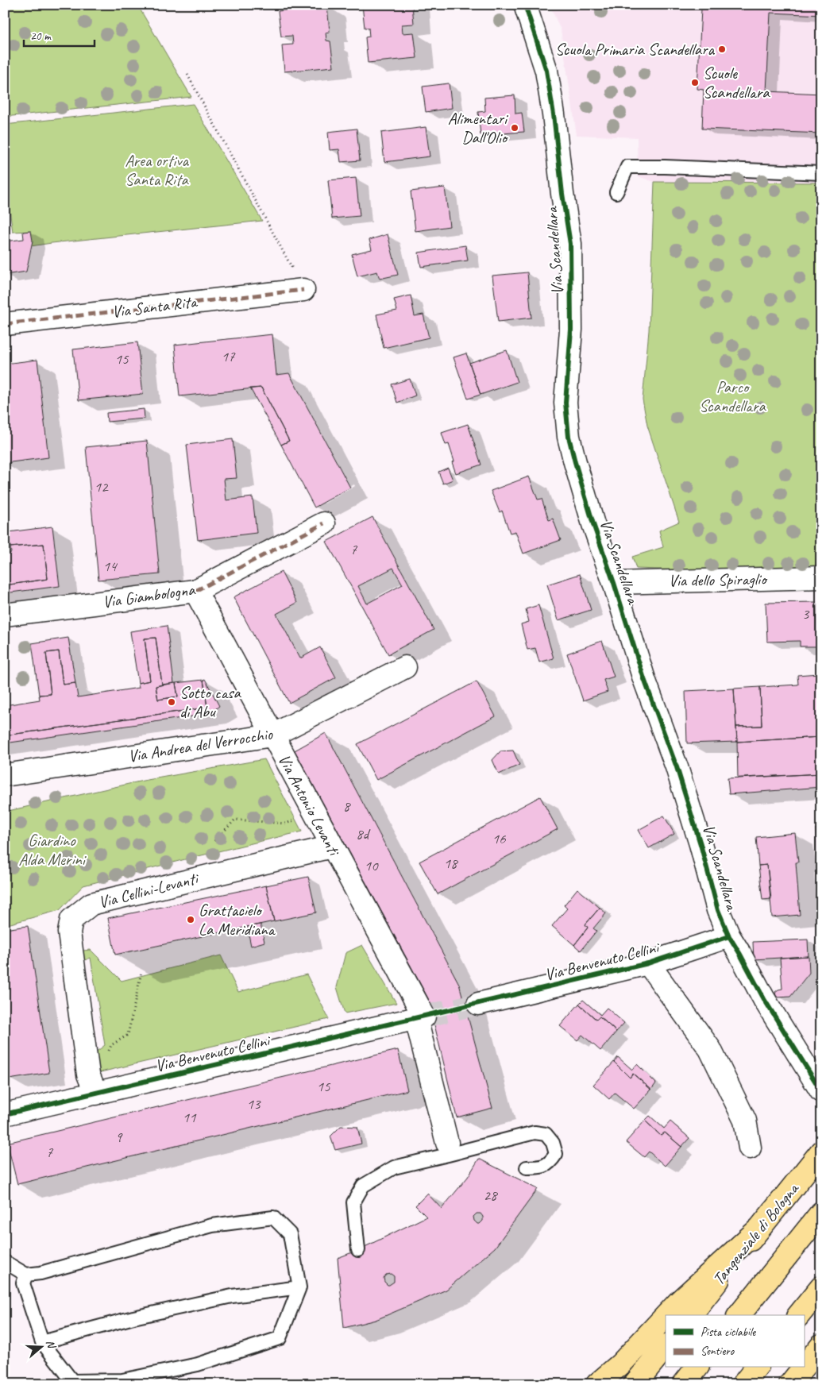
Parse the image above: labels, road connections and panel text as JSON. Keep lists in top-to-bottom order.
{
  "streets": {
    "highway": ["Tangenziale di Bologna"],
    "street": [
      "Via Scandellara",
      "Via Santa Rita",
      "Via dello Spiraglio",
      "Via Giambologna",
      "Via Andrea del Verrocchio",
      "Via Antonio Levanti",
      "Via Cellini-Levanti",
      "Via Benvenuto Cellini"
    ]
  },
  "crossings": [
    ["Via Scandellara", "Via dello Spiraglio"],
    ["Via Scandellara", "Via Benvenuto Cellini"],
    ["Via Giambologna", "Via Antonio Levanti"],
    ["Via Andrea del Verrocchio", "Via Antonio Levanti"],
    ["Via Antonio Levanti", "Via Cellini-Levanti"],
    ["Via Antonio Levanti", "Via Benvenuto Cellini"],
    ["Via Cellini-Levanti", "Via Benvenuto Cellini"]
  ],
  "parks": ["Area ortiva Santa Rita", "Parco Scandellara", "Giardino Alda Merini"],
  "places": [
    "Scuola Primaria Scandellara",
    "Scuole Scandellara",
    "Alimentari Dall'Olio",
    "Sotto casa di Abu",
    "Grattacielo La Meridiana"
  ],
  "house_numbers": [
    "17",
    "15",
    "12",
    "7",
    "14",
    "3",
    "8",
    "8d",
    "16",
    "18",
    "10",
    "15",
    "13",
    "11",
    "9",
    "7",
    "28"
  ],
  "legend": ["Pista ciclabile", "Sentiero"],
  "scale_bar": "20 m",
  "north": "right"
}
